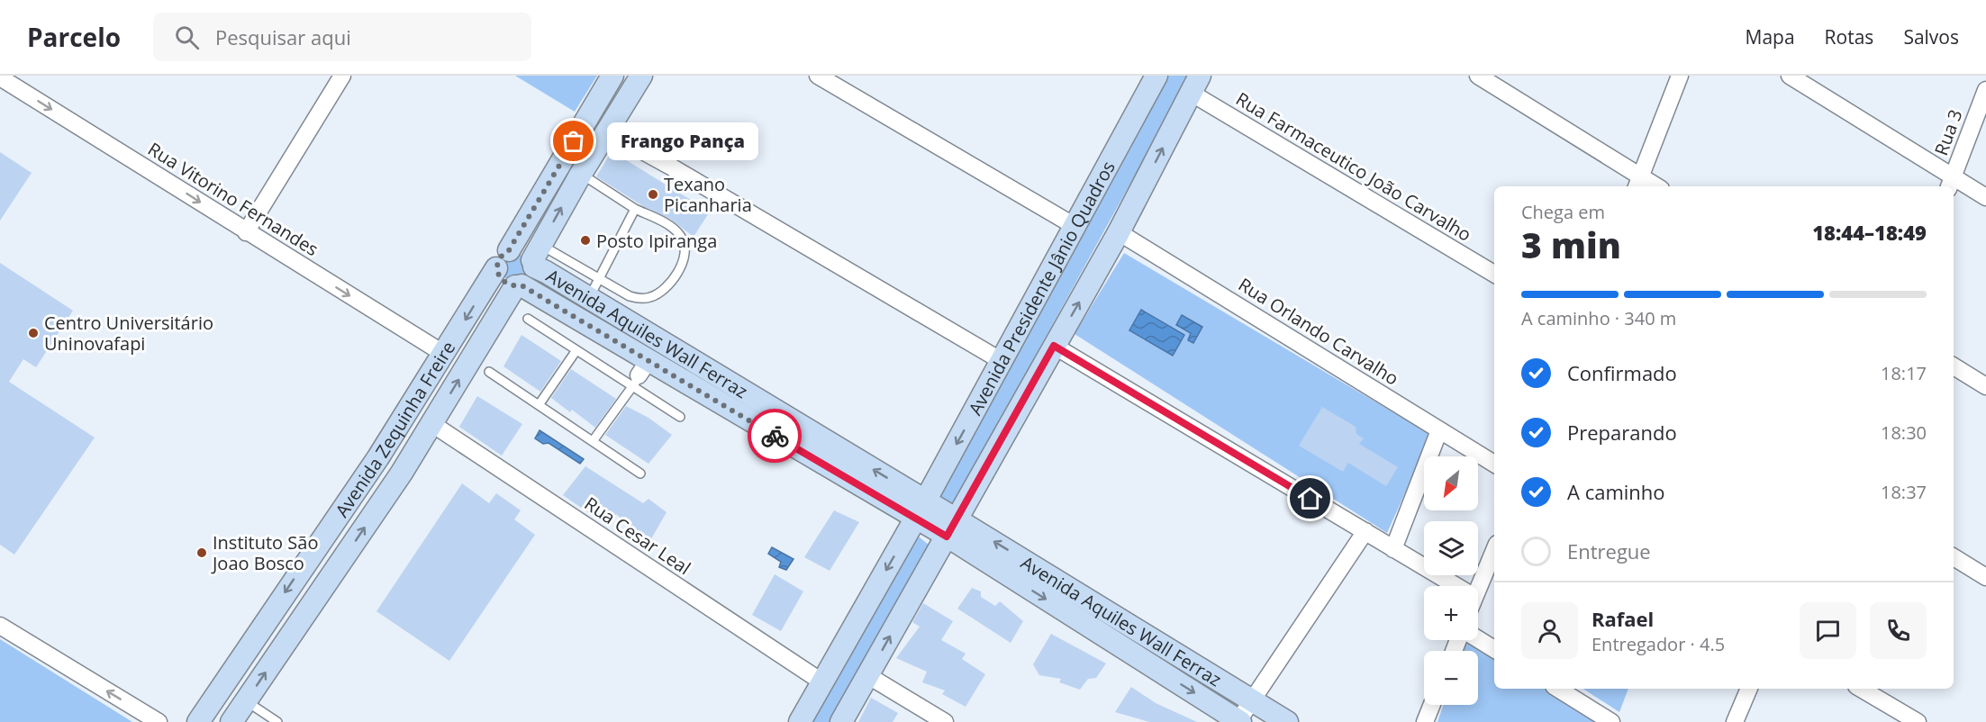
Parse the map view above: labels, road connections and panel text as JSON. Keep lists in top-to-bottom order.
{
  "streets": {
    "main road": ["Avenida Presidente Jânio Quadros", "Avenida Aquiles Wall Ferraz", "Avenida Zequinha Freire"],
    "street": [
      "Rua 3",
      "Rua Farmaceutico João Carvalho",
      "Rua Vitorino Fernandes",
      "Rua Orlando Carvalho",
      "Rua Cesar Leal"
    ]
  },
  "crossings": [
    ["Rua Farmaceutico João Carvalho", "Avenida Presidente Jânio Quadros"],
    ["Rua Vitorino Fernandes", "Avenida Zequinha Freire"],
    ["Avenida Presidente Jânio Quadros", "Rua Orlando Carvalho"],
    ["Avenida Presidente Jânio Quadros", "Avenida Aquiles Wall Ferraz"],
    ["Avenida Presidente Jânio Quadros", "Rua Cesar Leal"],
    ["Avenida Aquiles Wall Ferraz", "Avenida Zequinha Freire"],
    ["Avenida Zequinha Freire", "Rua Cesar Leal"]
  ],
  "one_way": ["Rua Vitorino Fernandes"],
  "places": [
    "Frango Pança",
    "Texano Picanharia",
    "Posto Ipiranga",
    "Centro Universitário Uninovafapi",
    "Instituto São Joao Bosco"
  ],
  "north": "bottom left",
  "page": {
    "header": "Parcelo",
    "search": "Pesquisar aqui",
    "nav": ["Mapa", "Rotas", "Salvos"],
    "bubble": "Frango Pança",
    "heading": ["3 min", "Chega em", "18:44–18:49"],
    "panel": ["Rafael", "Entregador · 4.5"],
    "bar": "A caminho · 340 m",
    "list": [
      ["Confirmado", "18:17"],
      ["Preparando", "18:30"],
      ["A caminho", "18:37"],
      "Entregue"
    ],
    "map_buttons": ["+", "−"]
  }
}
